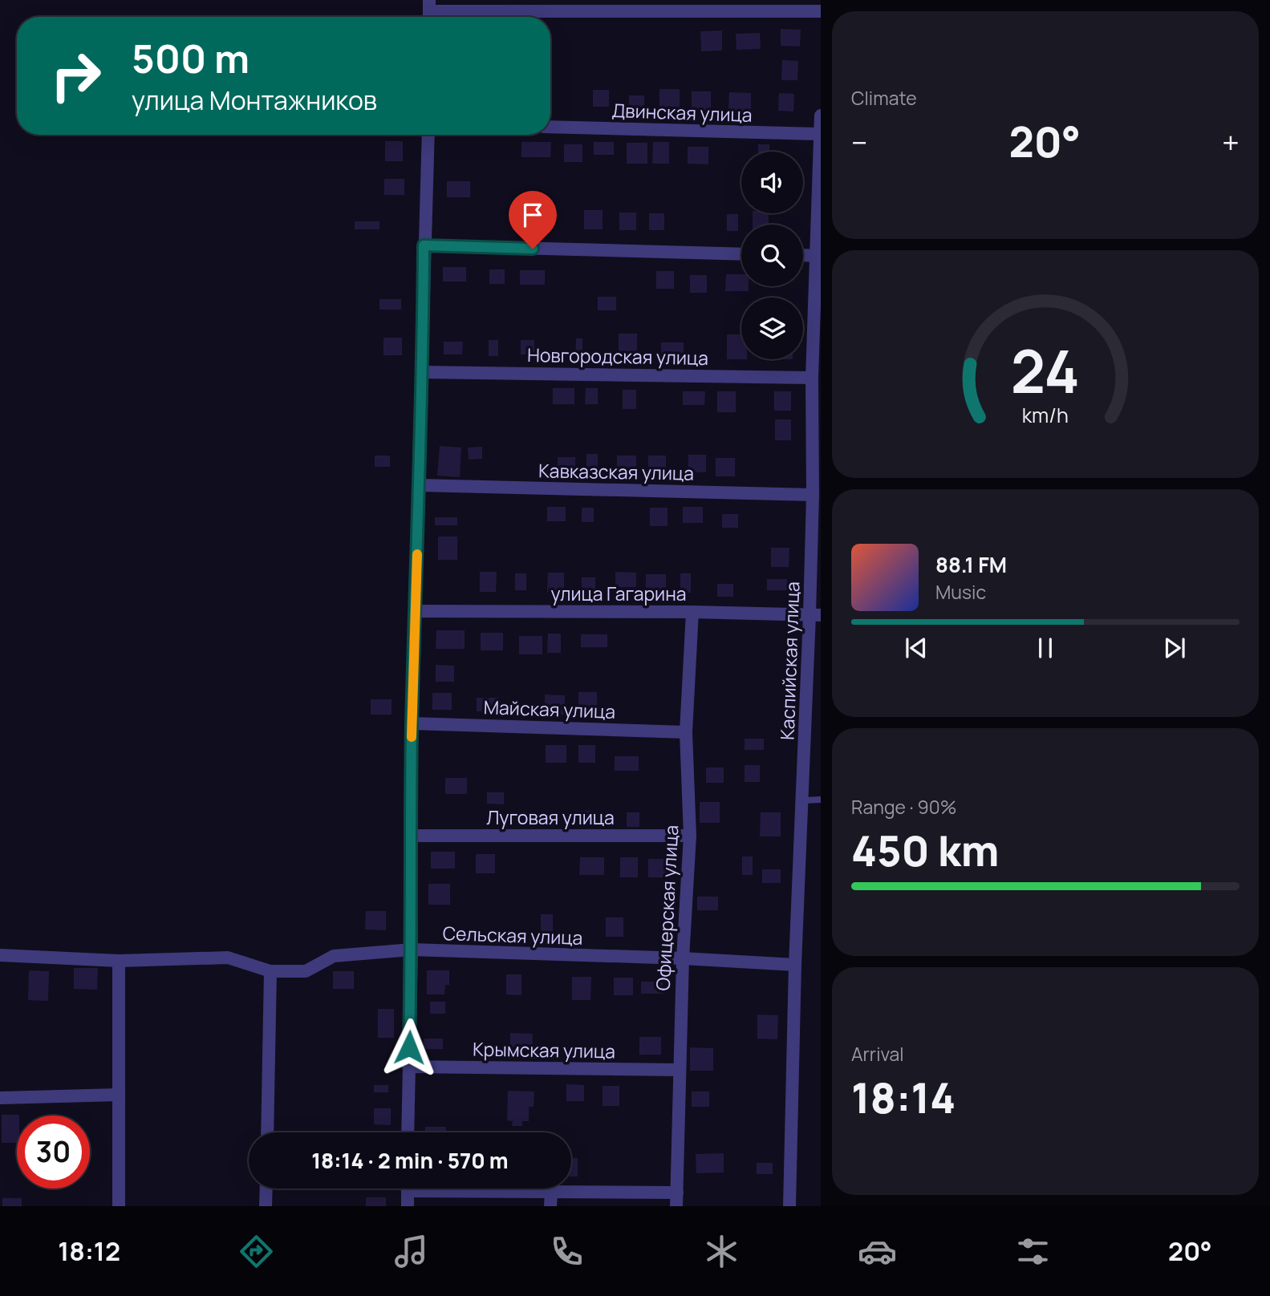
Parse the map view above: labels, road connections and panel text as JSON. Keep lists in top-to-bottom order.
{
  "streets": {
    "street": [
      "Двинская улица",
      "Новгородская улица",
      "Кавказская улица",
      "улица Гагарина",
      "Каспийская улица",
      "Майская улица",
      "Луговая улица",
      "Офицерская улица",
      "Сельская улица",
      "Крымская улица"
    ]
  },
  "crossings": [
    ["Двинская улица", "Каспийская улица"],
    ["Новгородская улица", "Каспийская улица"],
    ["Кавказская улица", "Каспийская улица"],
    ["улица Гагарина", "Каспийская улица"],
    ["улица Гагарина", "Офицерская улица"],
    ["Каспийская улица", "Сельская улица"],
    ["Майская улица", "Офицерская улица"],
    ["Луговая улица", "Офицерская улица"],
    ["Офицерская улица", "Сельская улица"],
    ["Офицерская улица", "Крымская улица"]
  ],
  "page": {
    "tile": [
      "Climate",
      ["Range · 90%", "450 km"],
      ["Arrival", "18:14"]
    ],
    "turn": ["500 m", "улица Монтажников"],
    "heat": ["−", "20°", "+"],
    "song": ["88.1 FM", "Music"],
    "limit": "30",
    "trip": "18:14 · 2 min · 570 m",
    "tabs": ["18:12", "20°"],
    "gauge": ["24", "km/h"]
  }
}
